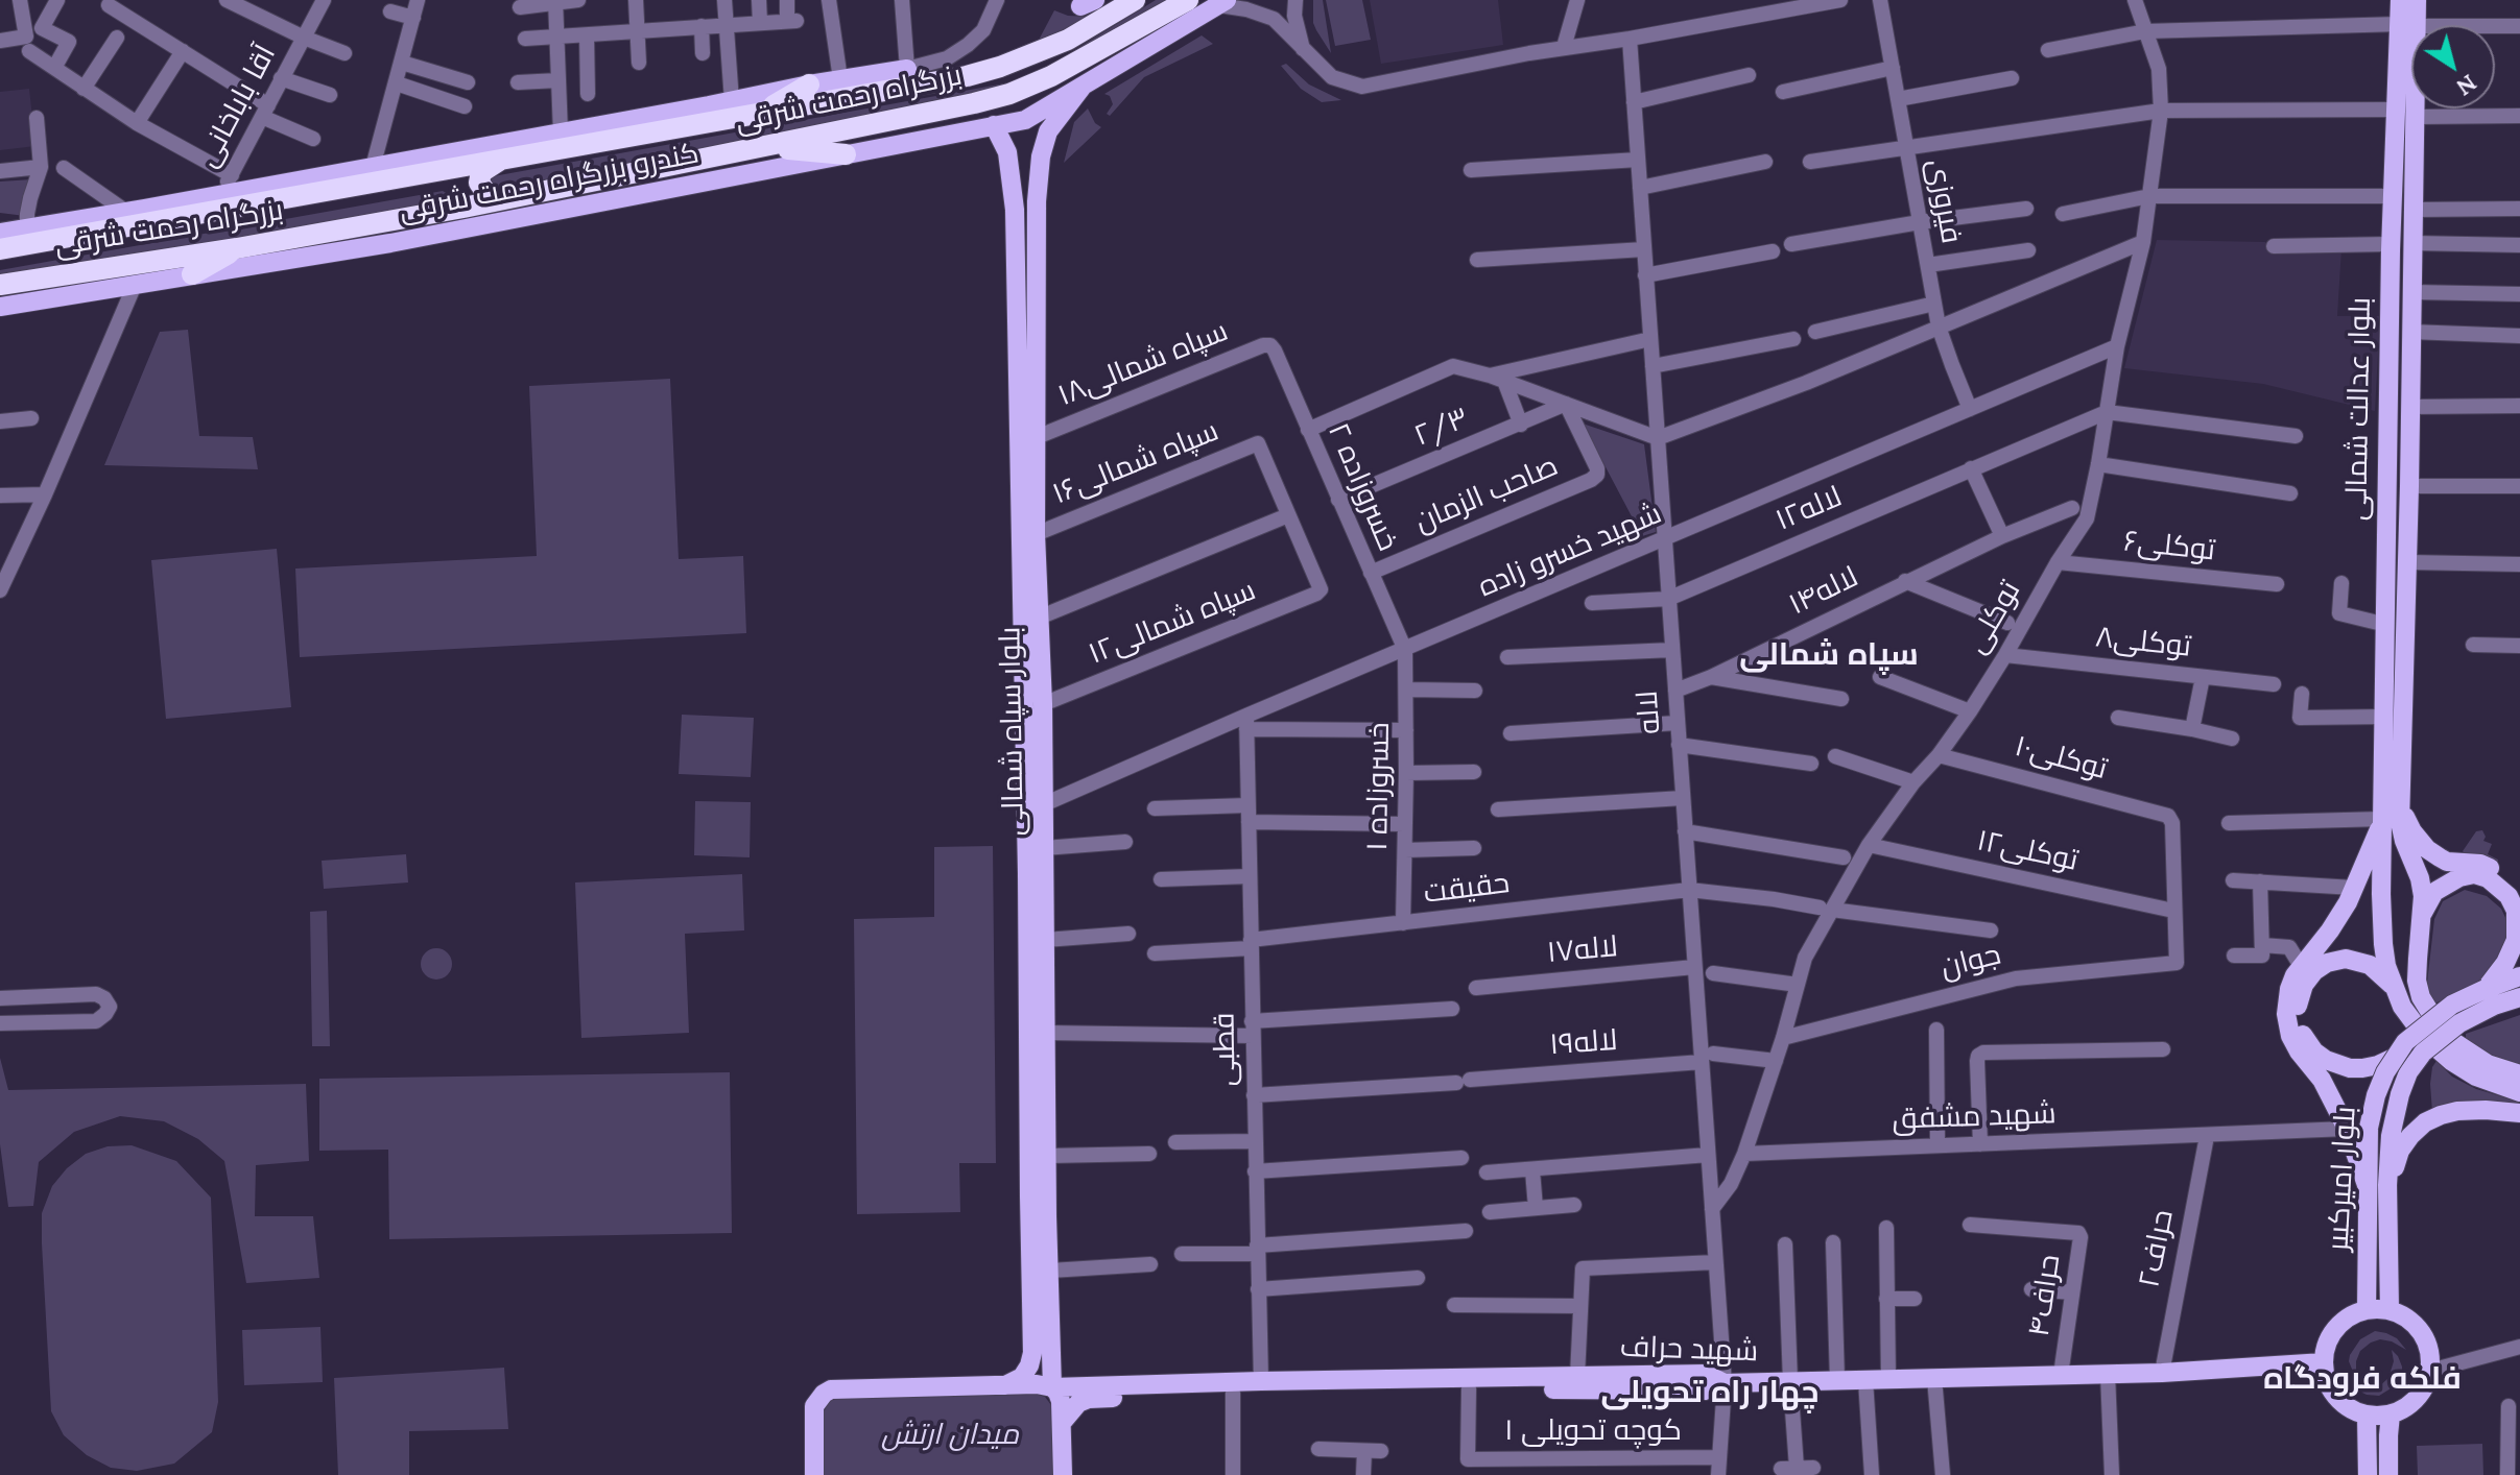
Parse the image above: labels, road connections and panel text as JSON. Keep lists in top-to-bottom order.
{
  "streets": {
    "highway": ["بزرگراه رحمت شرقی"],
    "main road": [
      "کندرو بزرگراه رحمت شرقی",
      "بلوار عدالت شمالی",
      "بلوار سپاه شمالی",
      "بلوار امیرکبیر",
      "شهید حراف"
    ],
    "street": [
      "آقا باباخانی",
      "فیروزی",
      "سپاه شمالی۱۸",
      "۲/۳",
      "سپاه شمالی۱۶",
      "خسروزاده ۲",
      "صاحب الزمان",
      "لاله۱۲",
      "توکلی۶",
      "شهید خسرو زاده",
      "لاله۱۴",
      "توکلی",
      "سپاه شمالی۱۲",
      "توکلی۸",
      "لاله",
      "۱۰توکلی",
      "خسروزاده ۱",
      "توکلی۱۲",
      "حقیقت",
      "لاله۱۷",
      "جوان",
      "لاله۱۹",
      "قطبی",
      "شهید مشفق",
      "حراف۲",
      "حراف۴",
      "کوچه تحویلی ۱"
    ]
  },
  "crossings": [
    ["آقا باباخانی", "کندرو بزرگراه رحمت شرقی"],
    ["کندرو بزرگراه رحمت شرقی", "بلوار سپاه شمالی"],
    ["فیروزی", "شهید خسرو زاده"],
    ["سپاه شمالی۱۸", "خسروزاده ۲"],
    ["سپاه شمالی۱۸", "بلوار سپاه شمالی"],
    ["۲/۳", "خسروزاده ۲"],
    ["۲/۳", "صاحب الزمان"],
    ["سپاه شمالی۱۶", "سپاه شمالی۱۲"],
    ["سپاه شمالی۱۶", "بلوار سپاه شمالی"],
    ["خسروزاده ۲", "صاحب الزمان"],
    ["خسروزاده ۲", "شهید خسرو زاده"],
    ["خسروزاده ۲", "خسروزاده ۱"],
    ["لاله۱۲", "توکلی"],
    ["لاله۱۲", "لاله"],
    ["توکلی۶", "توکلی"],
    ["شهید خسرو زاده", "توکلی"],
    ["شهید خسرو زاده", "لاله"],
    ["شهید خسرو زاده", "بلوار سپاه شمالی"],
    ["شهید خسرو زاده", "خسروزاده ۱"],
    ["شهید خسرو زاده", "قطبی"],
    ["لاله۱۴", "لاله"],
    ["توکلی", "توکلی۸"],
    ["توکلی", "لاله"],
    ["توکلی", "۱۰توکلی"],
    ["توکلی", "توکلی۱۲"],
    ["توکلی", "حقیقت"],
    ["توکلی", "جوان"],
    ["توکلی", "لاله۱۹"],
    ["توکلی", "شهید مشفق"],
    ["سپاه شمالی۱۲", "بلوار سپاه شمالی"],
    ["لاله", "حقیقت"],
    ["لاله", "لاله۱۷"],
    ["لاله", "لاله۱۹"],
    ["لاله", "شهید حراف"],
    ["لاله", "کوچه تحویلی ۱"],
    ["بلوار سپاه شمالی", "شهید حراف"],
    ["۱۰توکلی", "توکلی۱۲"],
    ["۱۰توکلی", "جوان"],
    ["خسروزاده ۱", "حقیقت"],
    ["توکلی۱۲", "جوان"],
    ["حقیقت", "قطبی"],
    ["لاله۱۹", "قطبی"],
    ["قطبی", "شهید حراف"],
    ["شهید مشفق", "حراف۲"],
    ["بلوار امیرکبیر", "شهید حراف"],
    ["حراف۲", "شهید حراف"],
    ["حراف۴", "شهید حراف"]
  ],
  "districts": ["سپاه شمالی", "فلکه فرودگاه", "چهار راه تحویلی"],
  "parks": ["میدان ارتش"],
  "north": "bottom right"
}
